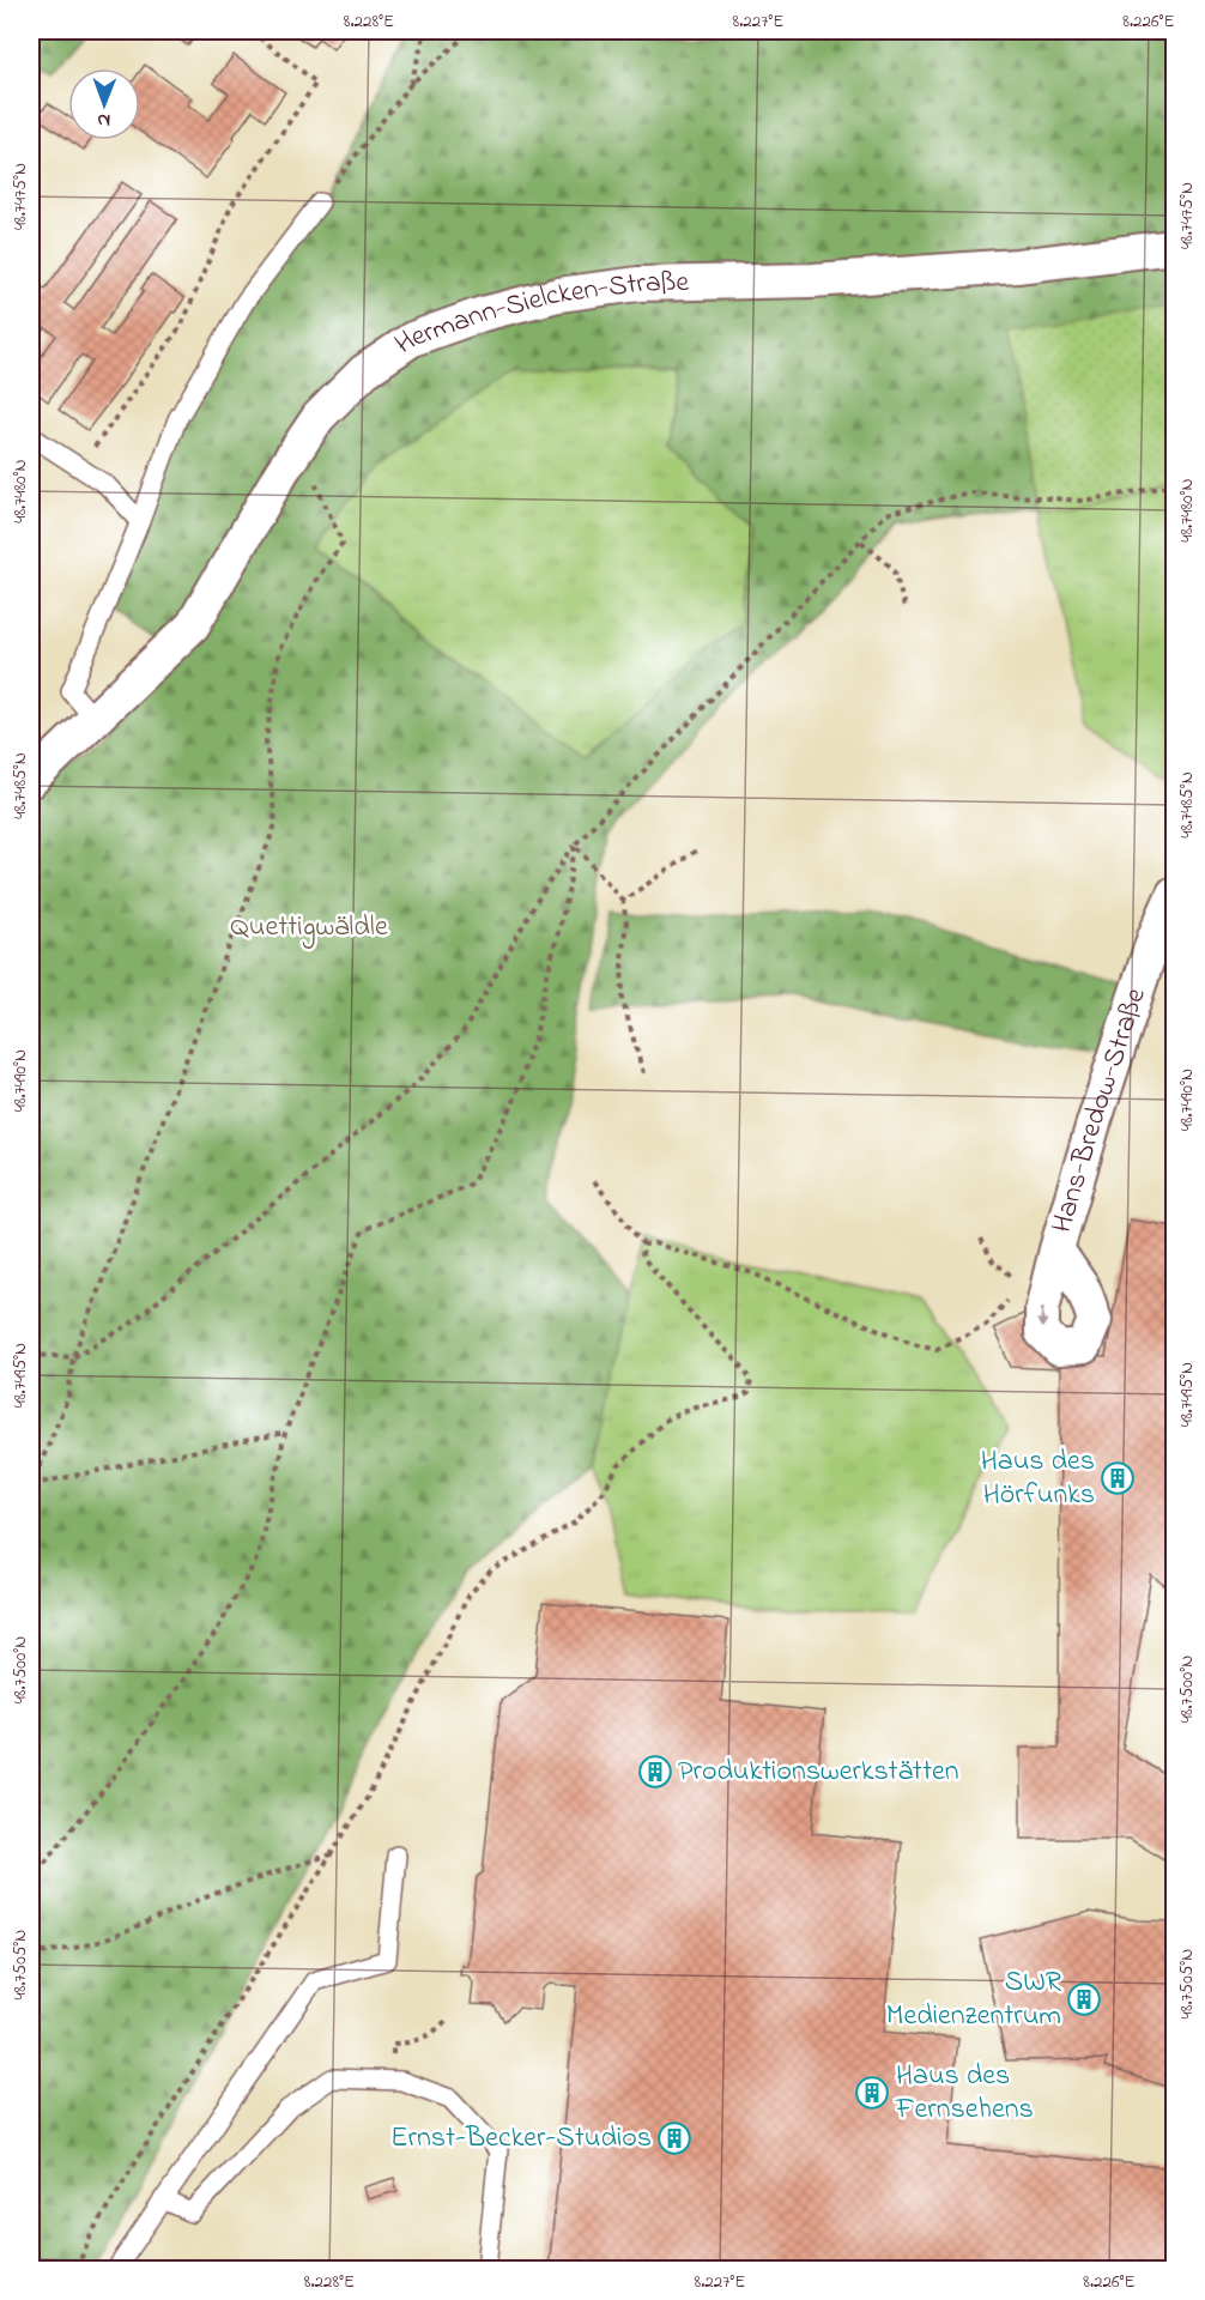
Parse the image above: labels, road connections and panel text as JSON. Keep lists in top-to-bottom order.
{
  "streets": {
    "street": ["Hermann-Sielcken-Straße", "Hans-Bredow-Straße"]
  },
  "parks": ["Quettigwäldle"],
  "places": {
    "building": [
      "Haus des Hörfunks",
      "Produktionswerkstätten",
      "SWR Medienzentrum",
      "Haus des Fernsehens",
      "Ernst-Becker-Studios"
    ]
  },
  "north": "bottom",
  "coordinates": [
    "8.228°E",
    "8.227°E",
    "8.226°E",
    "48.7475°N",
    "48.7480°N",
    "48.7485°N",
    "48.7490°N",
    "48.7495°N",
    "48.7500°N",
    "48.7505°N"
  ]
}
